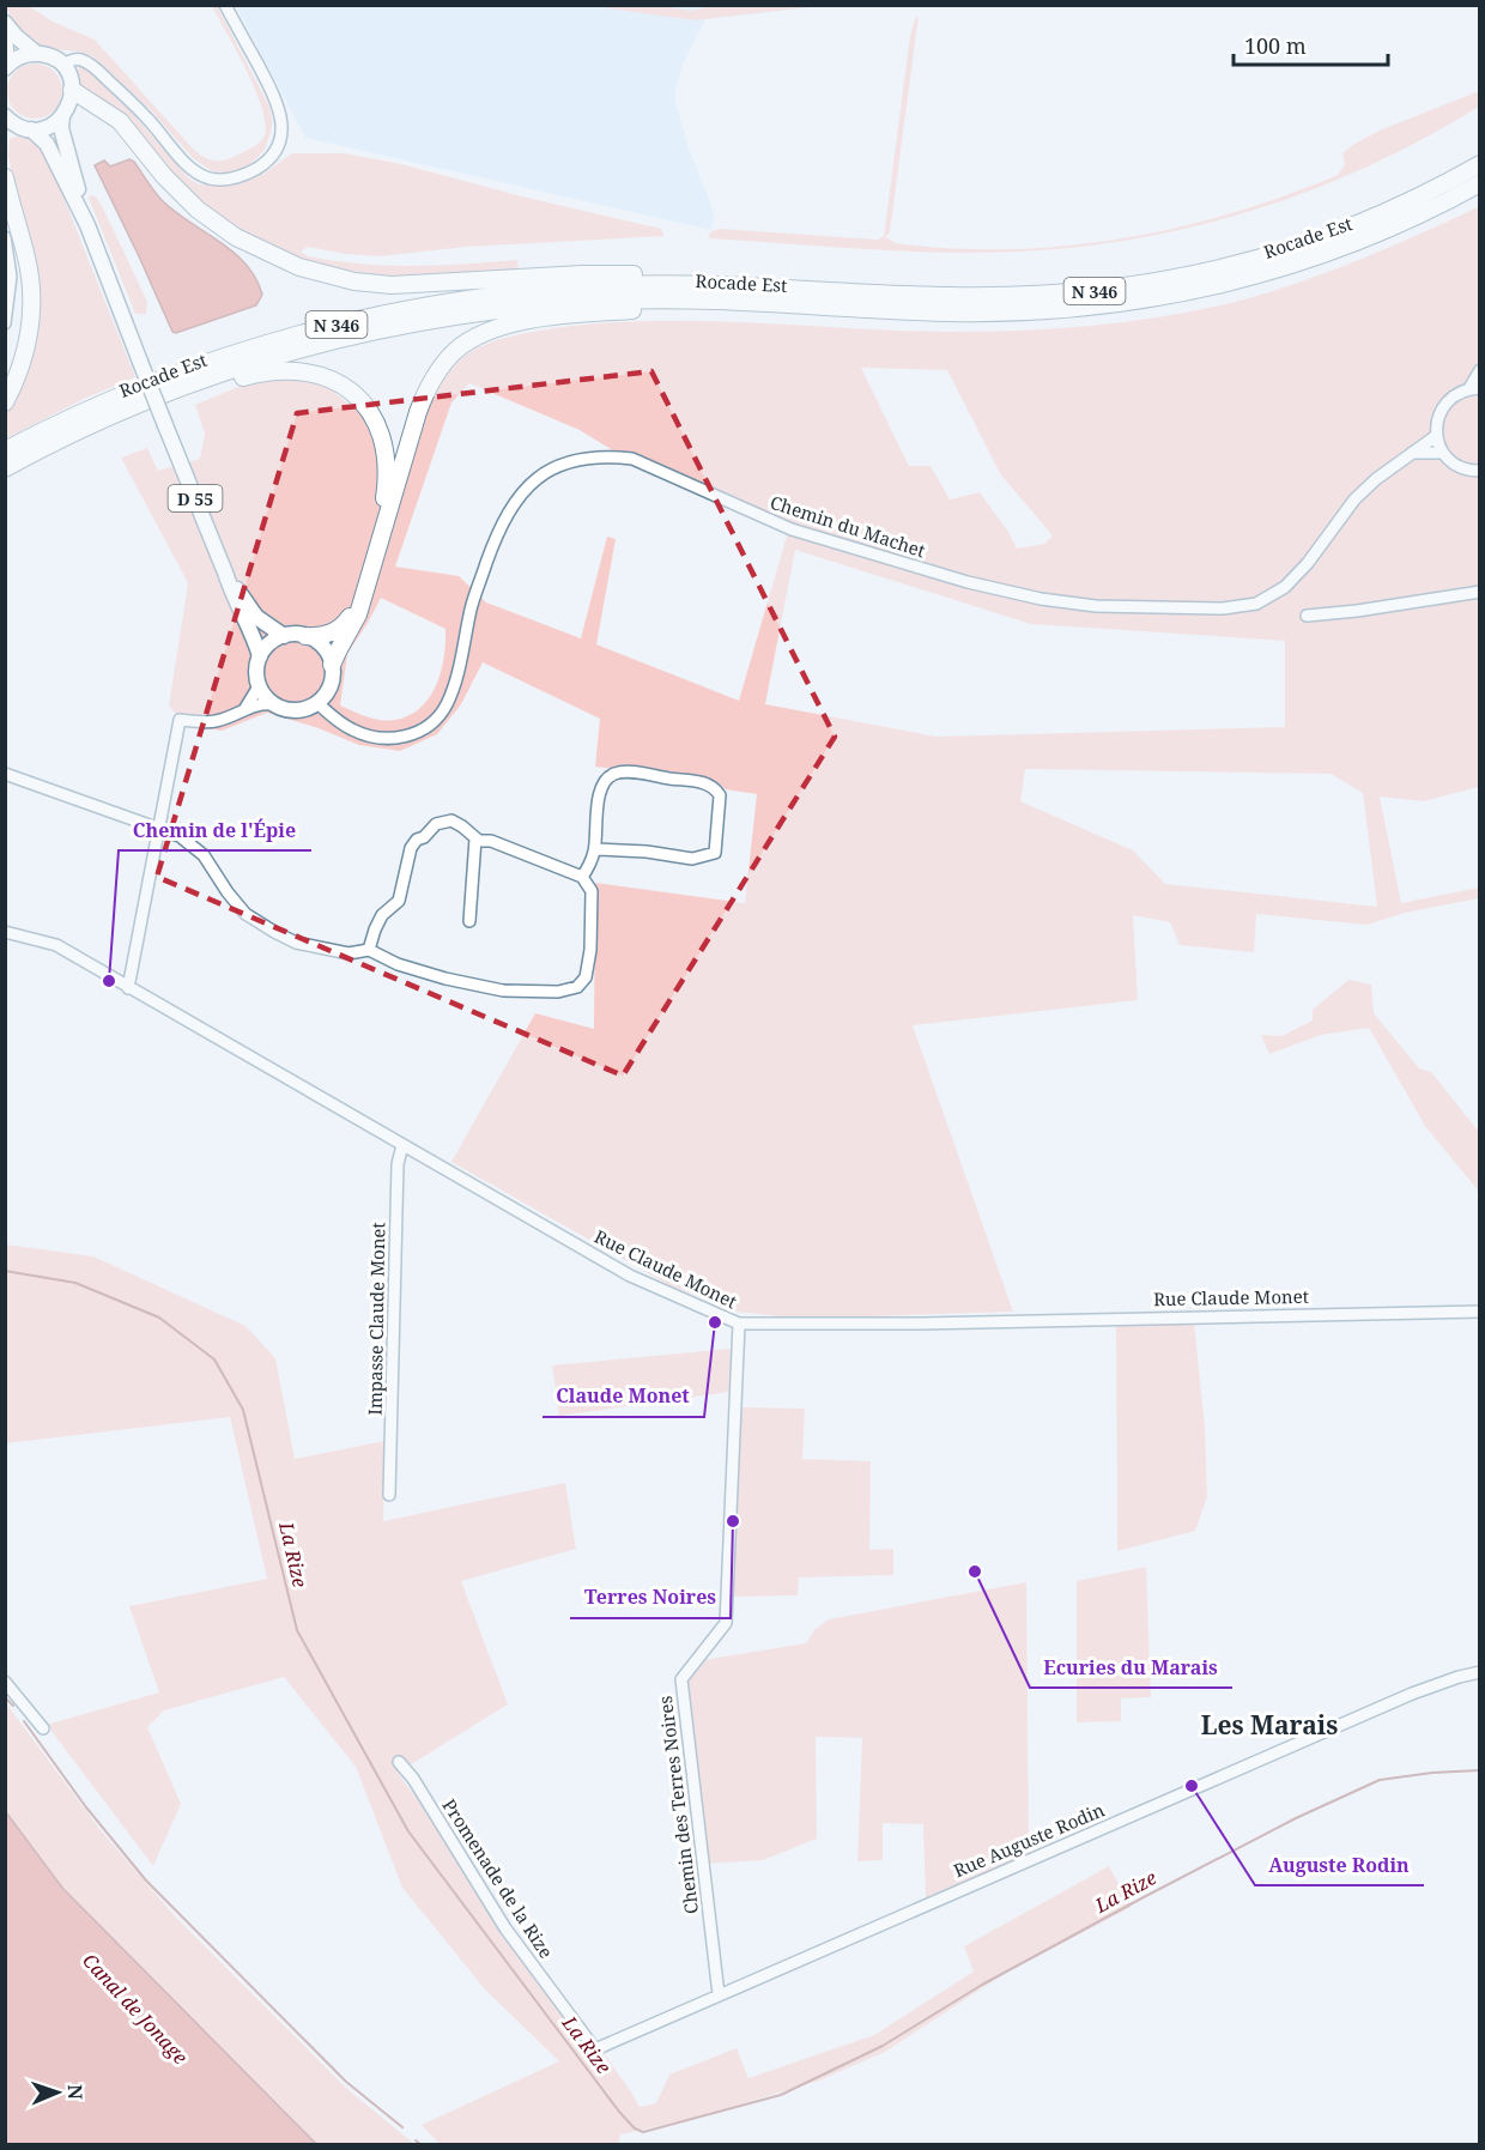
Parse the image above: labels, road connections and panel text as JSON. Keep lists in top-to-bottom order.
{
  "streets": {
    "highway": ["Rocade Est", "N 346"],
    "main road": ["D 55"],
    "street": [
      "Chemin du Machet",
      "Rue Claude Monet",
      "Impasse Claude Monet",
      "Chemin des Terres Noires",
      "Rue Auguste Rodin",
      "Promenade de la Rize"
    ]
  },
  "crossings": [
    ["D 55", "Chemin du Machet"],
    ["Rue Claude Monet", "Impasse Claude Monet"],
    ["Rue Claude Monet", "Chemin des Terres Noires"],
    ["Chemin des Terres Noires", "Rue Auguste Rodin"],
    ["Rue Auguste Rodin", "Promenade de la Rize"]
  ],
  "districts": ["Les Marais"],
  "water": ["La Rize", "Canal de Jonage"],
  "places": [
    "Chemin de l'Épie",
    "Claude Monet",
    "Terres Noires",
    "Ecuries du Marais",
    "Auguste Rodin"
  ],
  "scale_bar": "100 m",
  "north": "right"
}
